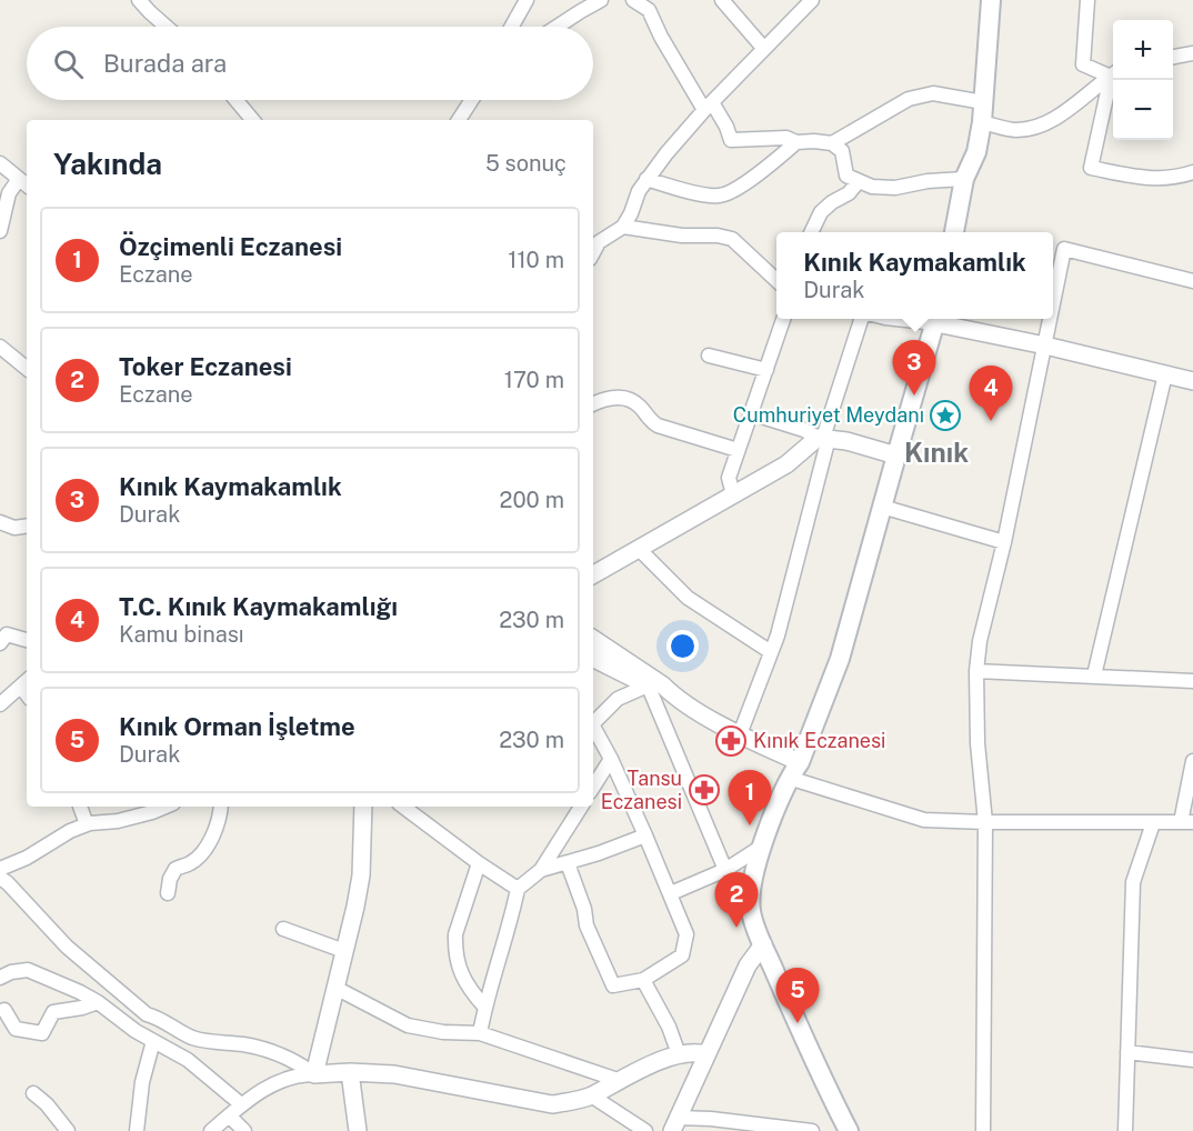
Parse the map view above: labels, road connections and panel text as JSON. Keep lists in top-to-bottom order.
{
  "districts": ["Kınık"],
  "places": {
    "place": ["Cumhuriyet Meydanı"],
    "pharmacy": ["Kınık Eczanesi", "Tansu Eczanesi"]
  },
  "page": {
    "map_buttons": ["+", "−"],
    "search": "Burada ara",
    "heading": ["Yakında", "5 sonuç"],
    "list": [
      {
        "mark": "1",
        "name": "Özçimenli Eczanesi",
        "note": "Eczane",
        "value": "110 m"
      },
      {
        "mark": "2",
        "name": "Toker Eczanesi",
        "note": "Eczane",
        "value": "170 m"
      },
      {
        "mark": "3",
        "name": "Kınık Kaymakamlık",
        "note": "Durak",
        "value": "200 m"
      },
      {
        "mark": "4",
        "name": "T.C. Kınık Kaymakamlığı",
        "note": "Kamu binası",
        "value": "230 m"
      },
      {
        "mark": "5",
        "name": "Kınık Orman İşletme",
        "note": "Durak",
        "value": "230 m"
      }
    ],
    "popup": ["Kınık Kaymakamlık", "Durak"],
    "pins": [
      "3",
      "4",
      "1",
      "2",
      "5"
    ]
  }
}
